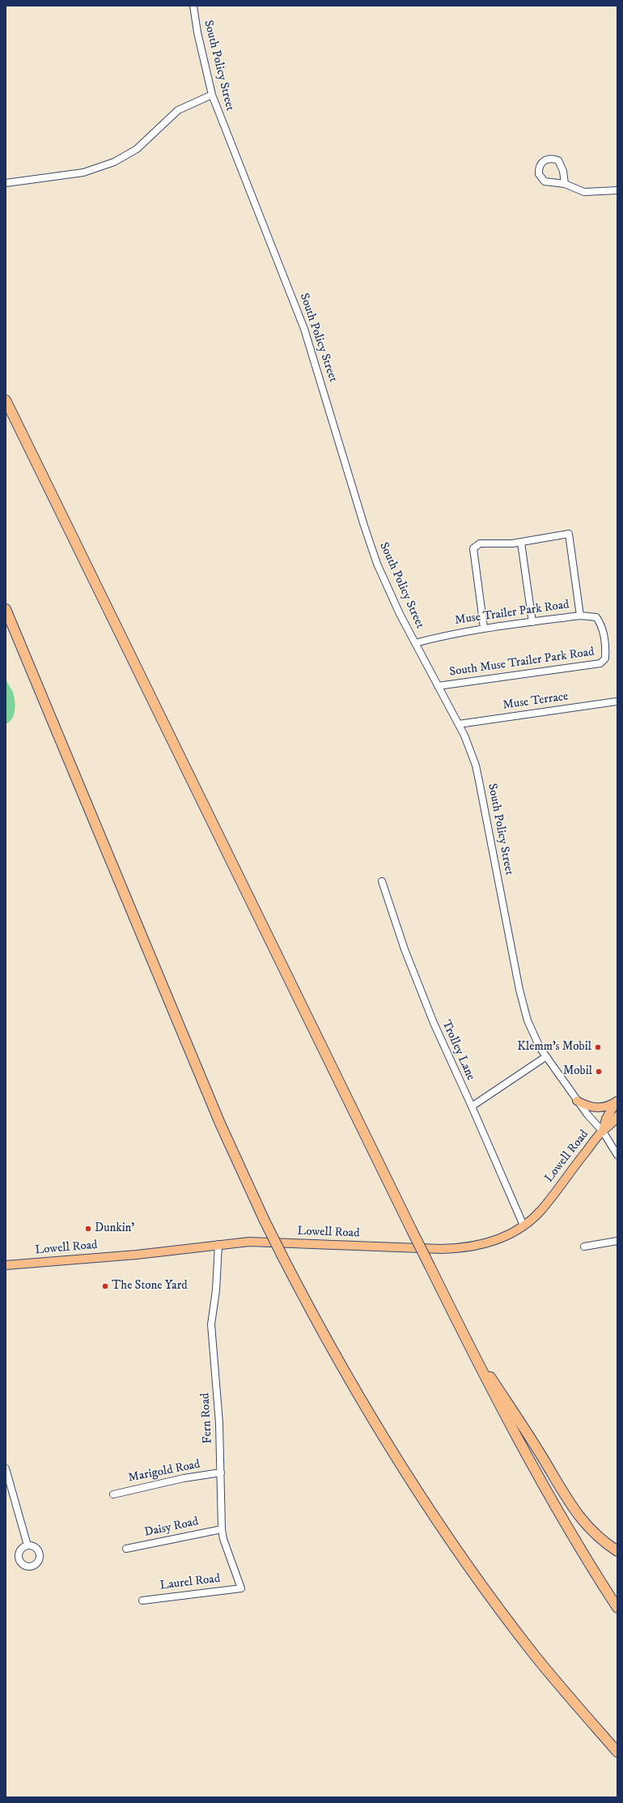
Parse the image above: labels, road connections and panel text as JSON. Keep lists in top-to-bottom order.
{
  "streets": {
    "main road": ["Lowell Road"],
    "street": [
      "South Policy Street",
      "Muse Trailer Park Road",
      "South Muse Trailer Park Road",
      "Muse Terrace",
      "Trolley Lane",
      "Fern Road",
      "Marigold Road",
      "Daisy Road",
      "Laurel Road"
    ]
  },
  "crossings": [
    ["South Policy Street", "Muse Trailer Park Road"],
    ["South Policy Street", "South Muse Trailer Park Road"],
    ["South Policy Street", "Muse Terrace"],
    ["South Policy Street", "Lowell Road"],
    ["Muse Trailer Park Road", "South Muse Trailer Park Road"],
    ["Trolley Lane", "Lowell Road"],
    ["Lowell Road", "Fern Road"],
    ["Fern Road", "Marigold Road"],
    ["Fern Road", "Daisy Road"],
    ["Fern Road", "Laurel Road"]
  ],
  "places": [
    "Klemm's Mobil",
    "Mobil",
    "Dunkin'",
    "The Stone Yard"
  ]
}
